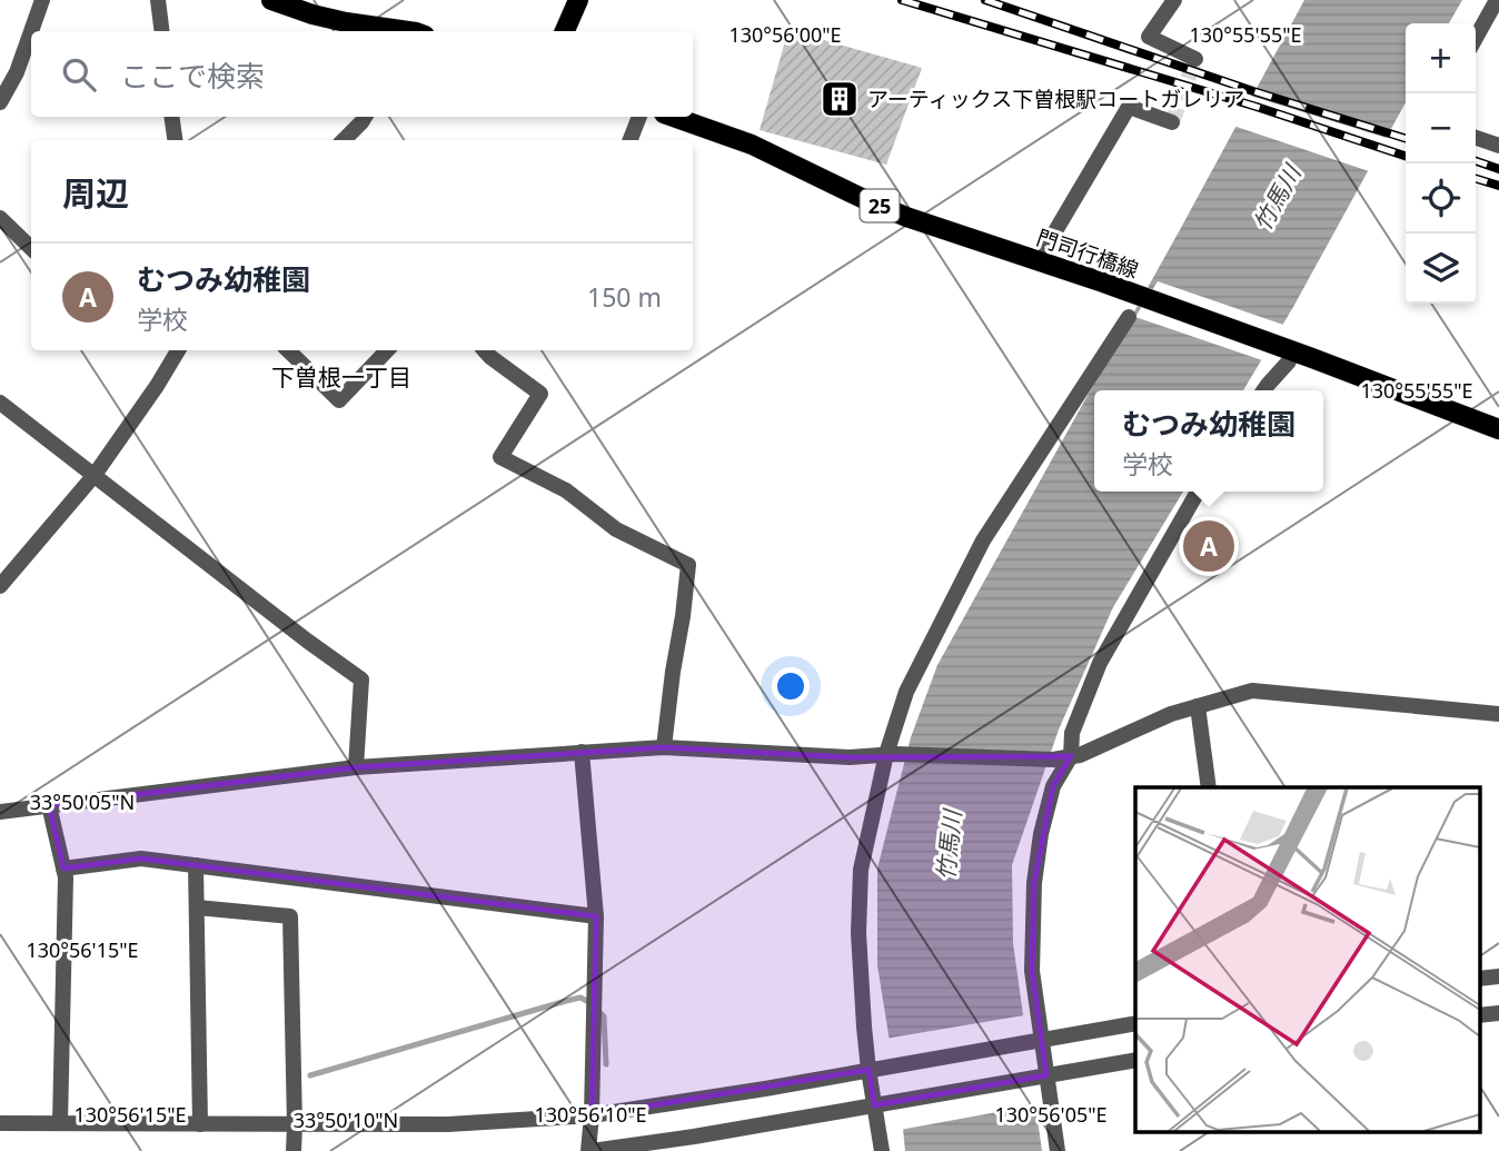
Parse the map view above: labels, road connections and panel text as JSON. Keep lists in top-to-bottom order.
{
  "streets": {
    "main road": ["25", "門司行橋線"]
  },
  "districts": ["下曽根一丁目"],
  "water": ["竹馬川"],
  "places": {
    "building": ["アーティックス下曽根駅コートガレリア"]
  },
  "page": {
    "map_buttons": ["+", "−"],
    "search": "ここで検索",
    "heading": "周辺",
    "list": [
      {
        "mark": "A",
        "name": "むつみ幼稚園",
        "note": "学校",
        "value": "150 m"
      }
    ],
    "popup": ["むつみ幼稚園", "学校"],
    "pins": "A"
  },
  "coordinates": [
    "130°56'00\"E",
    "130°55'55\"E",
    "33°50'05\"N",
    "130°56'15\"E",
    "130°56'10\"E",
    "130°56'05\"E",
    "33°50'10\"N"
  ]
}
